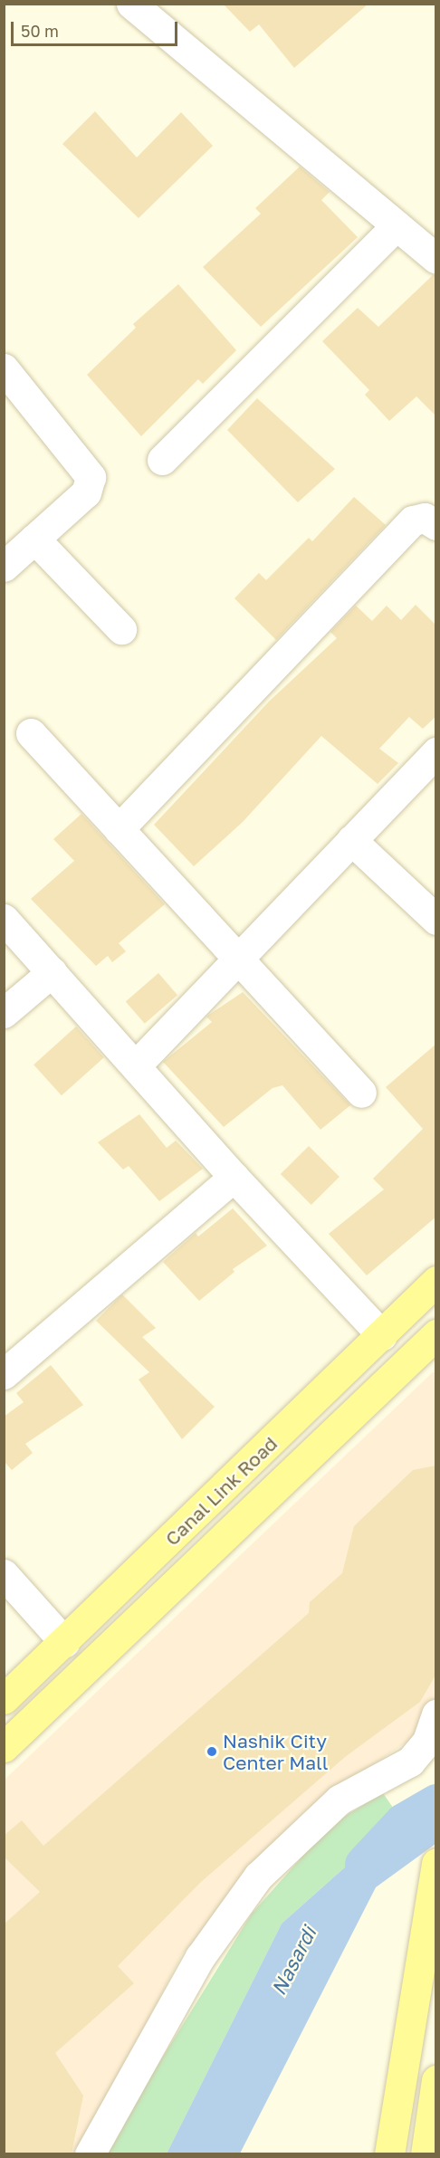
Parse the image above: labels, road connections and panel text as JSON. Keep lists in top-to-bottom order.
{
  "streets": {
    "main road": ["Canal Link Road"]
  },
  "water": ["Nasardi"],
  "places": ["Nashik City Center Mall"],
  "scale_bar": "50 m"
}
